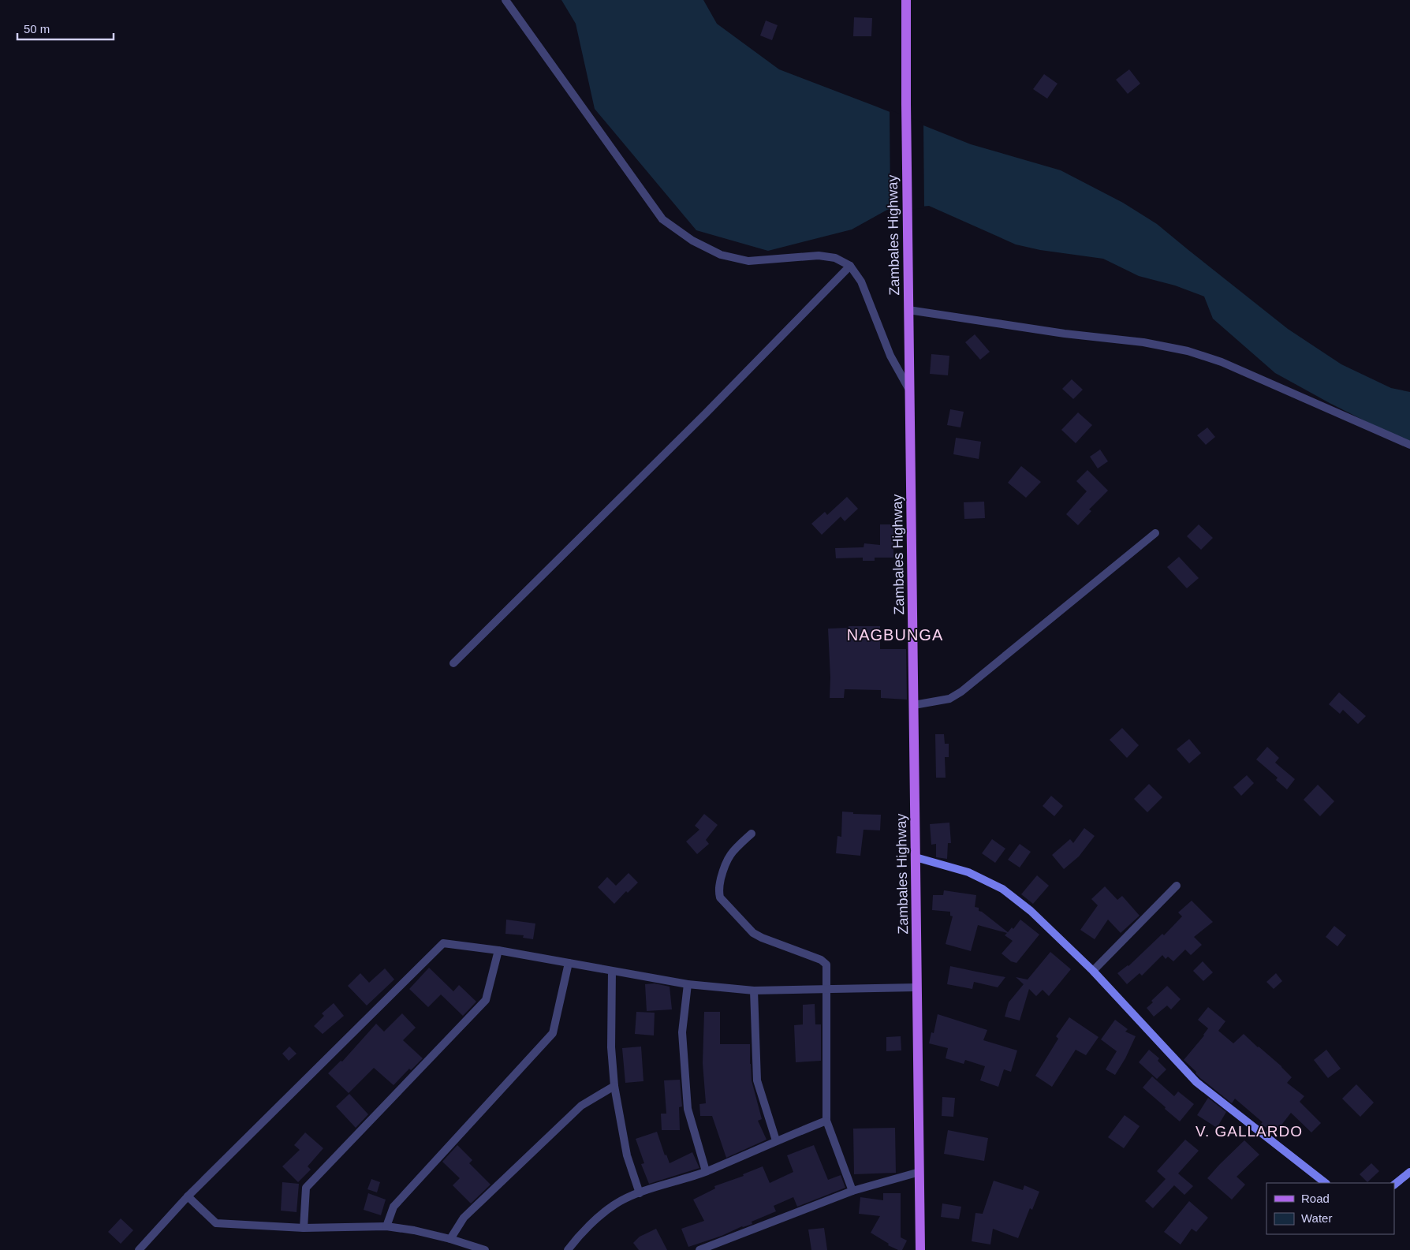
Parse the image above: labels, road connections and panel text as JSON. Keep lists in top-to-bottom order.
{
  "streets": {
    "main road": ["Zambales Highway"]
  },
  "districts": ["NAGBUNGA", "V. GALLARDO"],
  "legend": ["Road", "Water"],
  "scale_bar": "50 m"
}
